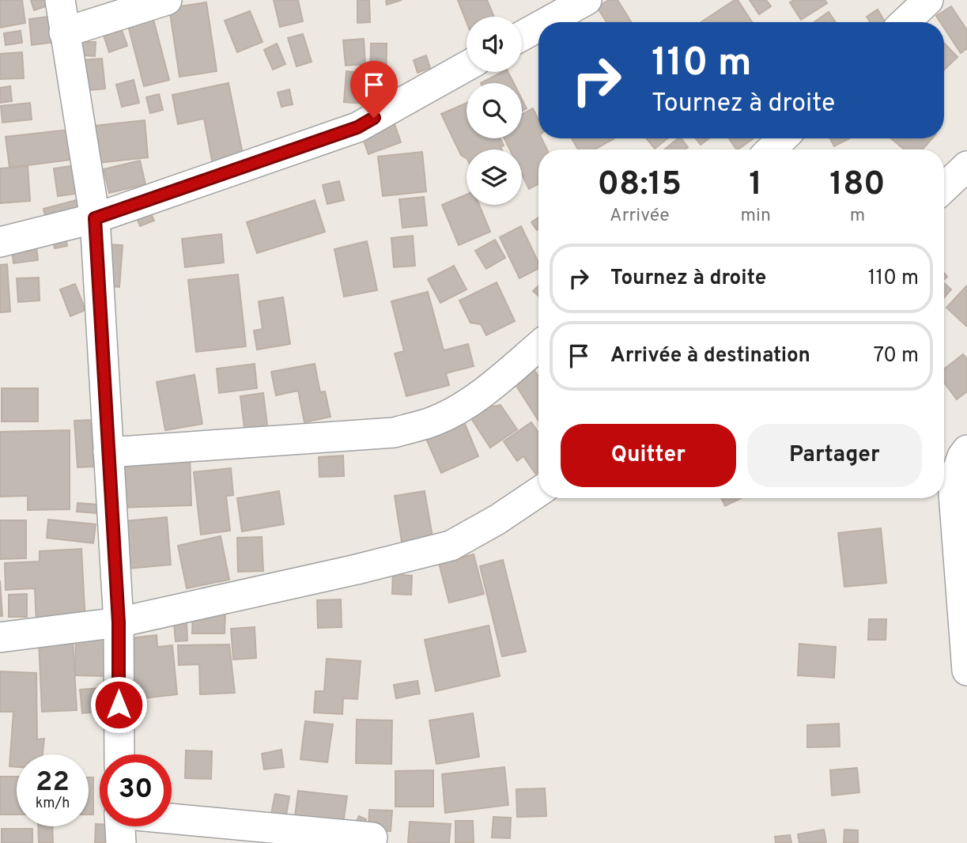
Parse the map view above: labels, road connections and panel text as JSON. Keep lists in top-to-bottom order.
{
  "page": {
    "turn": ["110 m", "Tournez à droite"],
    "eta": [
      "08:15",
      "Arrivée",
      "1",
      "min",
      "180",
      "m"
    ],
    "list": [
      {
        "name": "Tournez à droite",
        "value": "110 m"
      },
      {
        "name": "Arrivée à destination",
        "value": "70 m"
      }
    ],
    "buttons": ["Quitter", "Partager"],
    "speed": "22 km/h",
    "limit": "30"
  }
}
